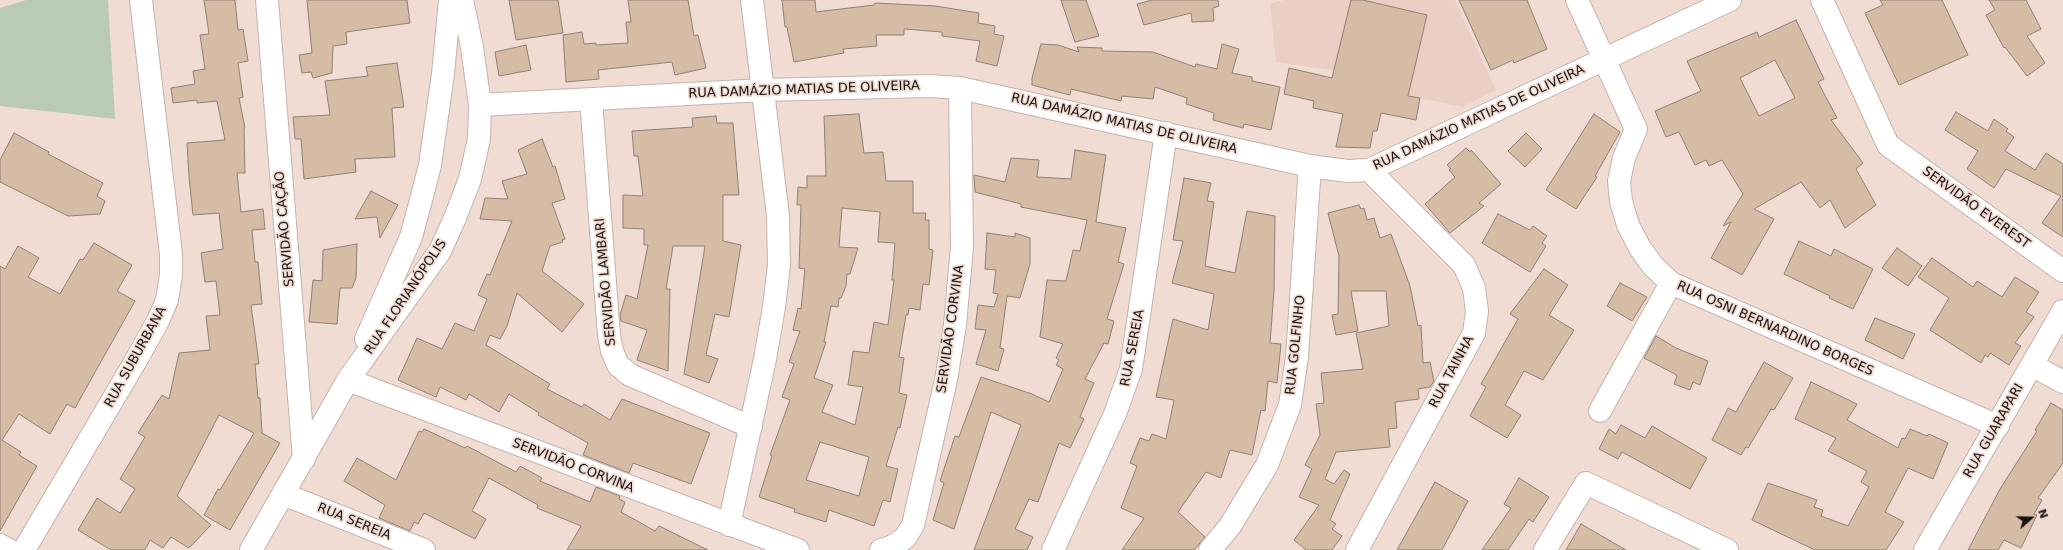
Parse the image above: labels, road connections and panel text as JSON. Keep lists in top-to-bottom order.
{
  "streets": {
    "street": [
      "RUA DAMÁZIO MATIAS DE OLIVEIRA",
      "SERVIDÃO EVEREST",
      "SERVIDÃO CAÇÃO",
      "SERVIDÃO LAMBARI",
      "RUA FLORIANÓPOLIS",
      "SERVIDÃO CORVINA",
      "RUA OSNI BERNARDINO BORGES",
      "RUA GOLFINHO",
      "RUA SEREIA",
      "RUA SUBURBANA",
      "RUA TAINHA",
      "RUA GUARAPARI"
    ]
  },
  "crossings": [
    ["RUA DAMÁZIO MATIAS DE OLIVEIRA", "SERVIDÃO LAMBARI"],
    ["RUA DAMÁZIO MATIAS DE OLIVEIRA", "RUA FLORIANÓPOLIS"],
    ["RUA DAMÁZIO MATIAS DE OLIVEIRA", "SERVIDÃO CORVINA"],
    ["RUA DAMÁZIO MATIAS DE OLIVEIRA", "RUA OSNI BERNARDINO BORGES"],
    ["RUA DAMÁZIO MATIAS DE OLIVEIRA", "RUA GOLFINHO"],
    ["RUA DAMÁZIO MATIAS DE OLIVEIRA", "RUA SEREIA"],
    ["RUA DAMÁZIO MATIAS DE OLIVEIRA", "RUA TAINHA"],
    ["SERVIDÃO CAÇÃO", "RUA FLORIANÓPOLIS"],
    ["RUA FLORIANÓPOLIS", "SERVIDÃO CORVINA"],
    ["RUA FLORIANÓPOLIS", "RUA SEREIA"],
    ["RUA OSNI BERNARDINO BORGES", "RUA GUARAPARI"]
  ],
  "north": "right"
}
